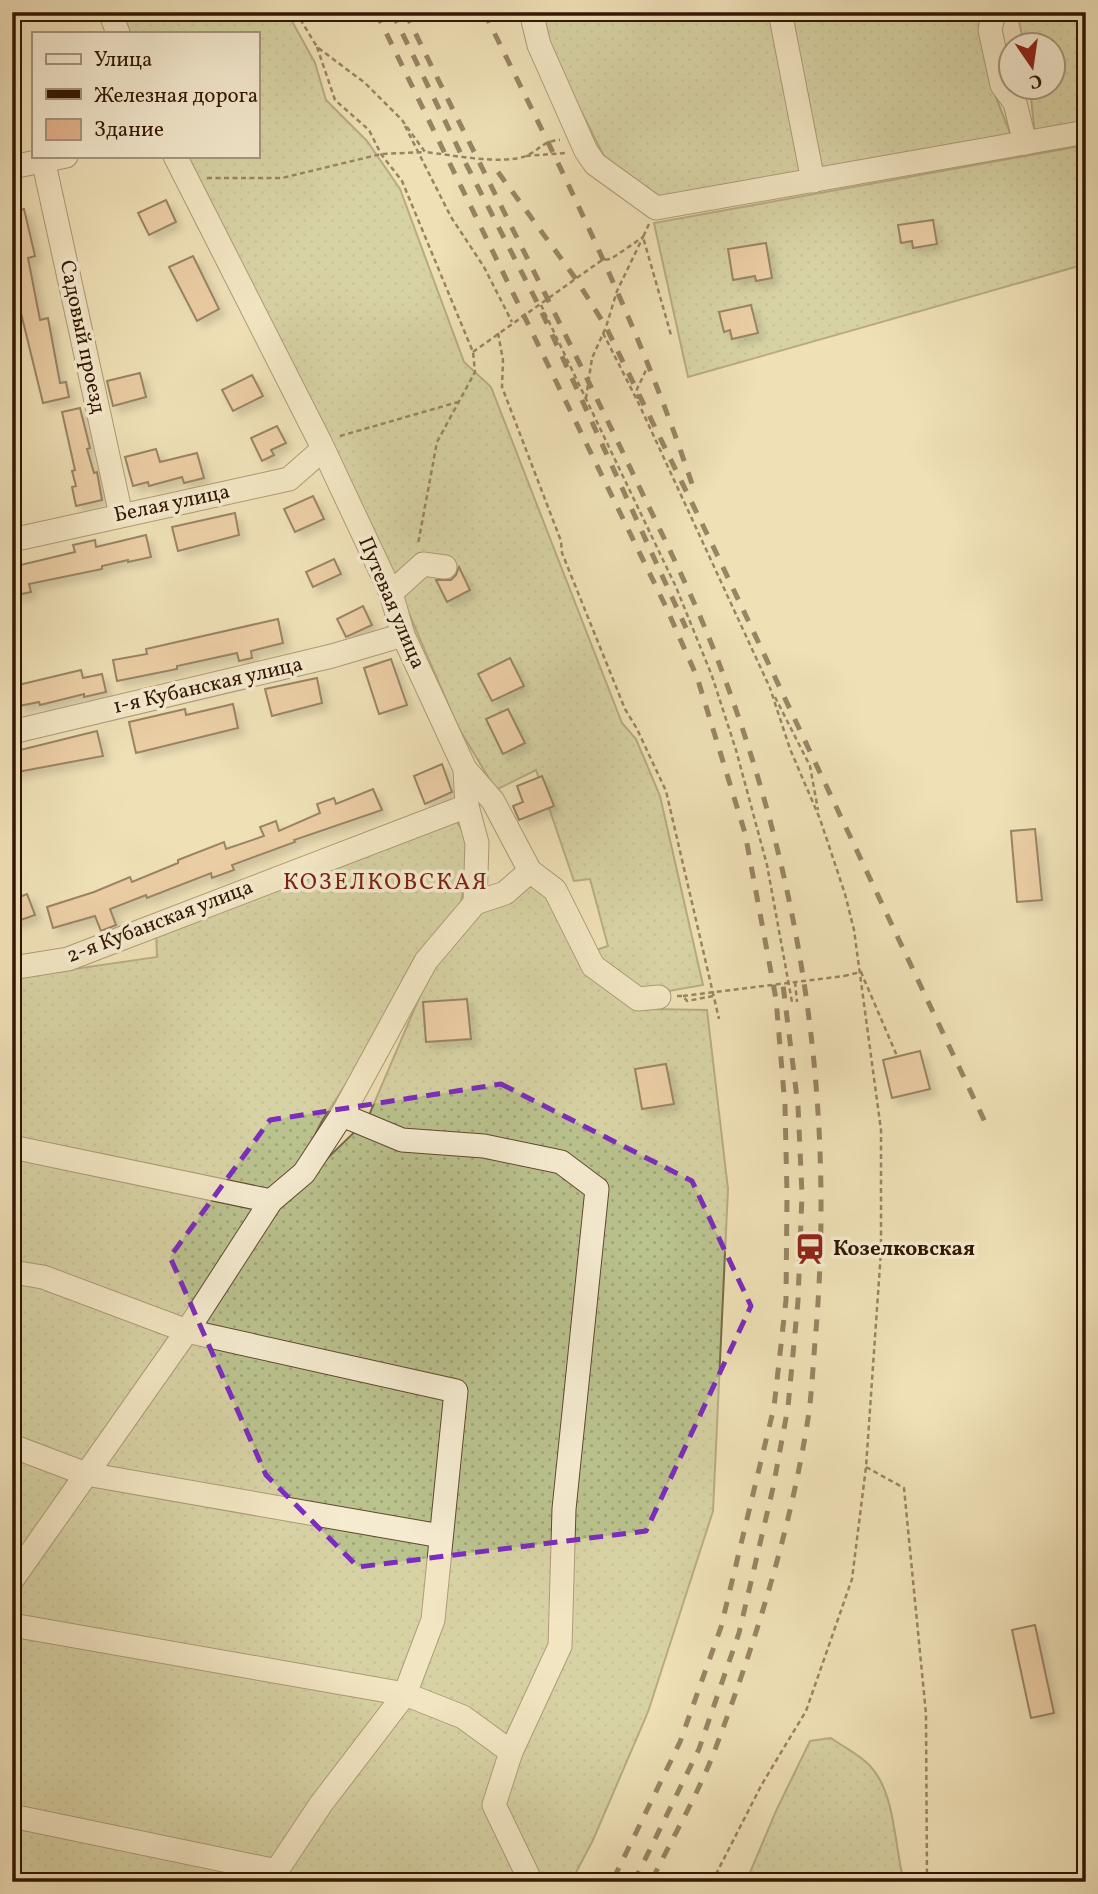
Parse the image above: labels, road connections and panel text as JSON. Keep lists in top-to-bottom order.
{
  "streets": {
    "street": [
      "Садовый проезд",
      "Белая улица",
      "Путевая улица",
      "1-я Кубанская улица",
      "2-я Кубанская улица"
    ]
  },
  "crossings": [
    ["Садовый проезд", "Белая улица"],
    ["Белая улица", "Путевая улица"],
    ["Путевая улица", "1-я Кубанская улица"]
  ],
  "districts": ["КОЗЕЛКОВСКАЯ"],
  "places": {
    "station": ["Козелковская"]
  },
  "legend": ["Улица", "Железная дорога", "Здание"],
  "north": "bottom"
}
